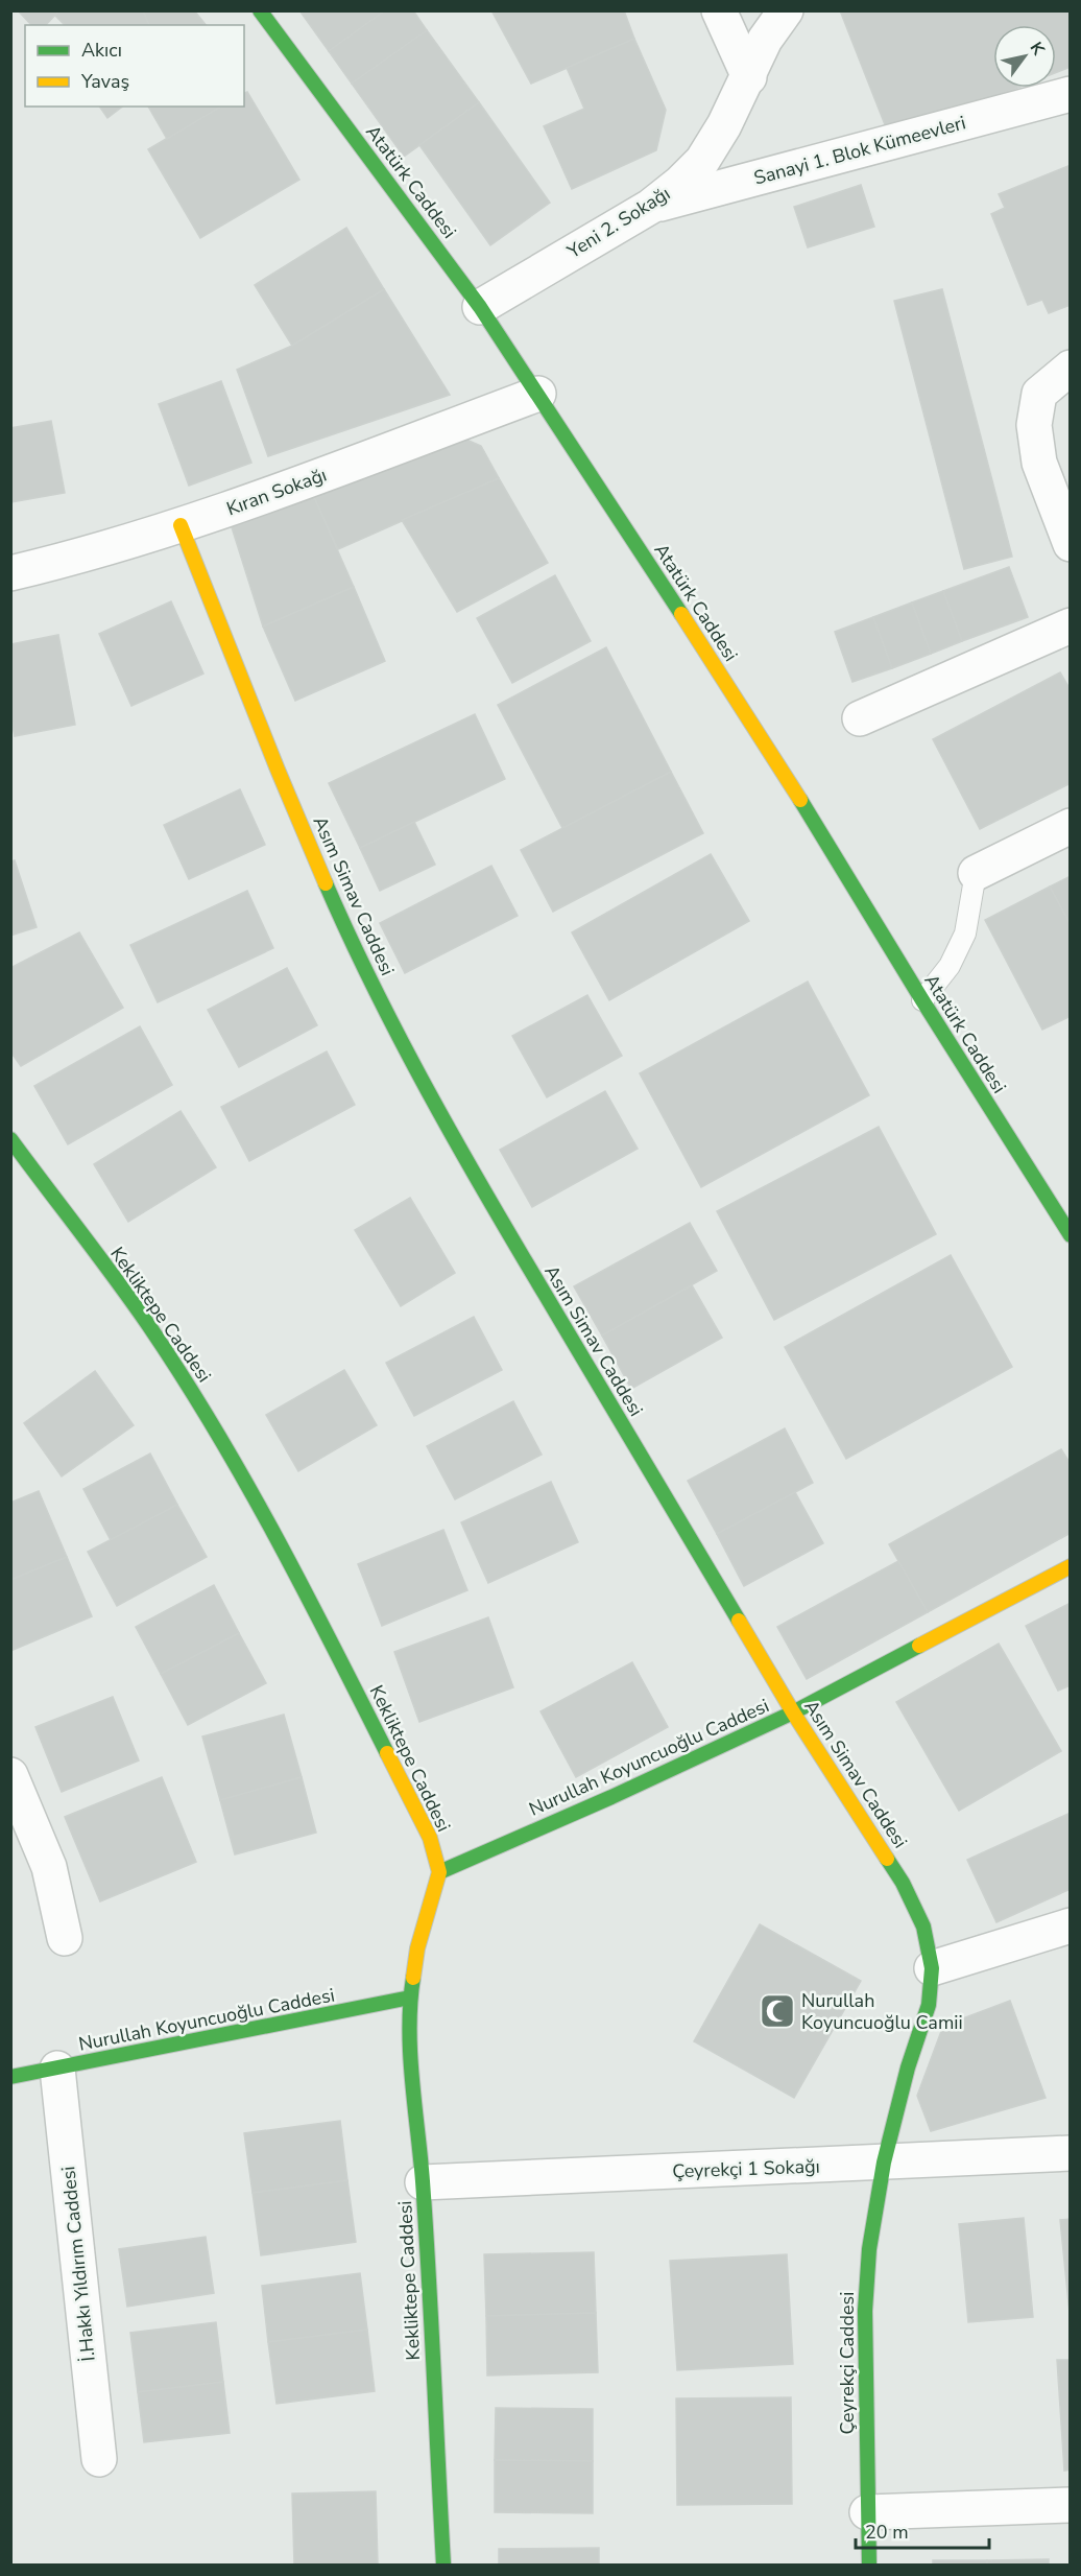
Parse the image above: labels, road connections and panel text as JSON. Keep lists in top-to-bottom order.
{
  "streets": {
    "street": [
      "Sanayi 1. Blok Kümeevleri",
      "Atatürk Caddesi",
      "Yeni 2. Sokağı",
      "Kıran Sokağı",
      "Asım Simav Caddesi",
      "Kekliktepe Caddesi",
      "Nurullah Koyuncuoğlu Caddesi",
      "Çeyrekçi 1 Sokağı",
      "İ.Hakkı Yıldırım Caddesi",
      "Çeyrekçi Caddesi"
    ]
  },
  "crossings": [
    ["Sanayi 1. Blok Kümeevleri", "Yeni 2. Sokağı"],
    ["Atatürk Caddesi", "Yeni 2. Sokağı"],
    ["Atatürk Caddesi", "Kıran Sokağı"],
    ["Kıran Sokağı", "Asım Simav Caddesi"],
    ["Asım Simav Caddesi", "Nurullah Koyuncuoğlu Caddesi"],
    ["Asım Simav Caddesi", "Çeyrekçi 1 Sokağı"],
    ["Asım Simav Caddesi", "Çeyrekçi Caddesi"],
    ["Kekliktepe Caddesi", "Nurullah Koyuncuoğlu Caddesi"],
    ["Kekliktepe Caddesi", "Çeyrekçi 1 Sokağı"],
    ["Nurullah Koyuncuoğlu Caddesi", "İ.Hakkı Yıldırım Caddesi"],
    ["Çeyrekçi 1 Sokağı", "Çeyrekçi Caddesi"]
  ],
  "places": {
    "mosque": ["Nurullah Koyuncuoğlu Camii"]
  },
  "legend": ["Akıcı", "Yavaş"],
  "scale_bar": "20 m",
  "north": "top right"
}
